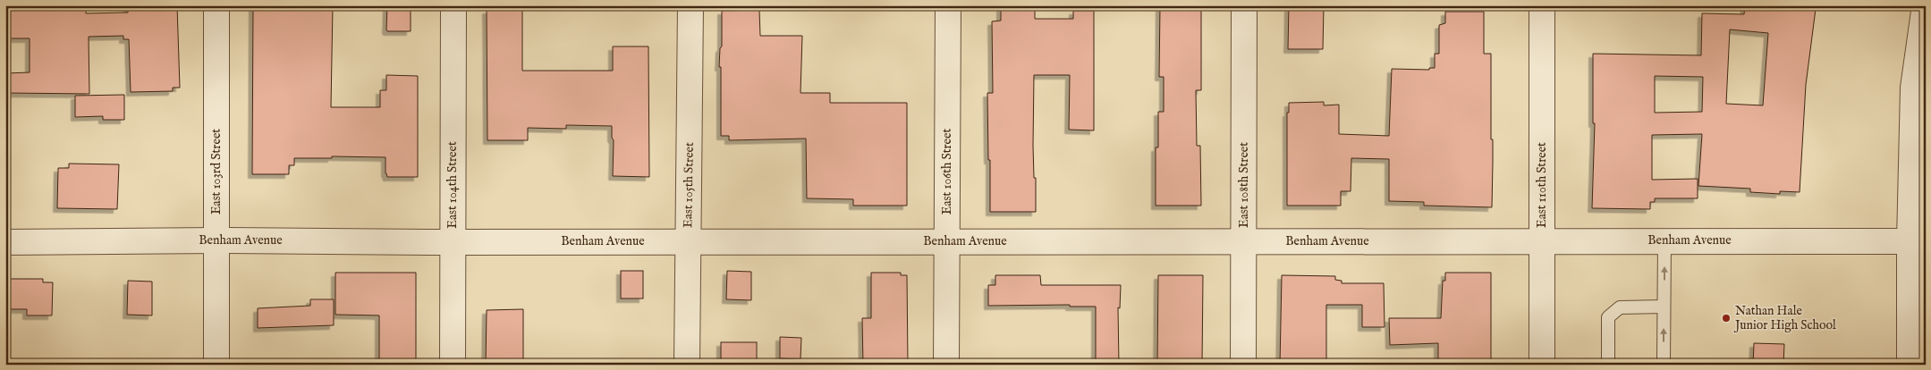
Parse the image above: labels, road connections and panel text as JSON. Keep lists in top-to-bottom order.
{
  "streets": {
    "street": [
      "East 103rd Street",
      "East 106th Street",
      "East 104th Street",
      "East 105th Street",
      "East 108th Street",
      "East 110th Street",
      "Benham Avenue"
    ]
  },
  "crossings": [
    ["East 103rd Street", "Benham Avenue"],
    ["East 106th Street", "Benham Avenue"],
    ["East 104th Street", "Benham Avenue"],
    ["East 105th Street", "Benham Avenue"],
    ["East 108th Street", "Benham Avenue"],
    ["East 110th Street", "Benham Avenue"]
  ],
  "places": ["Nathan Hale Junior High School"]
}
